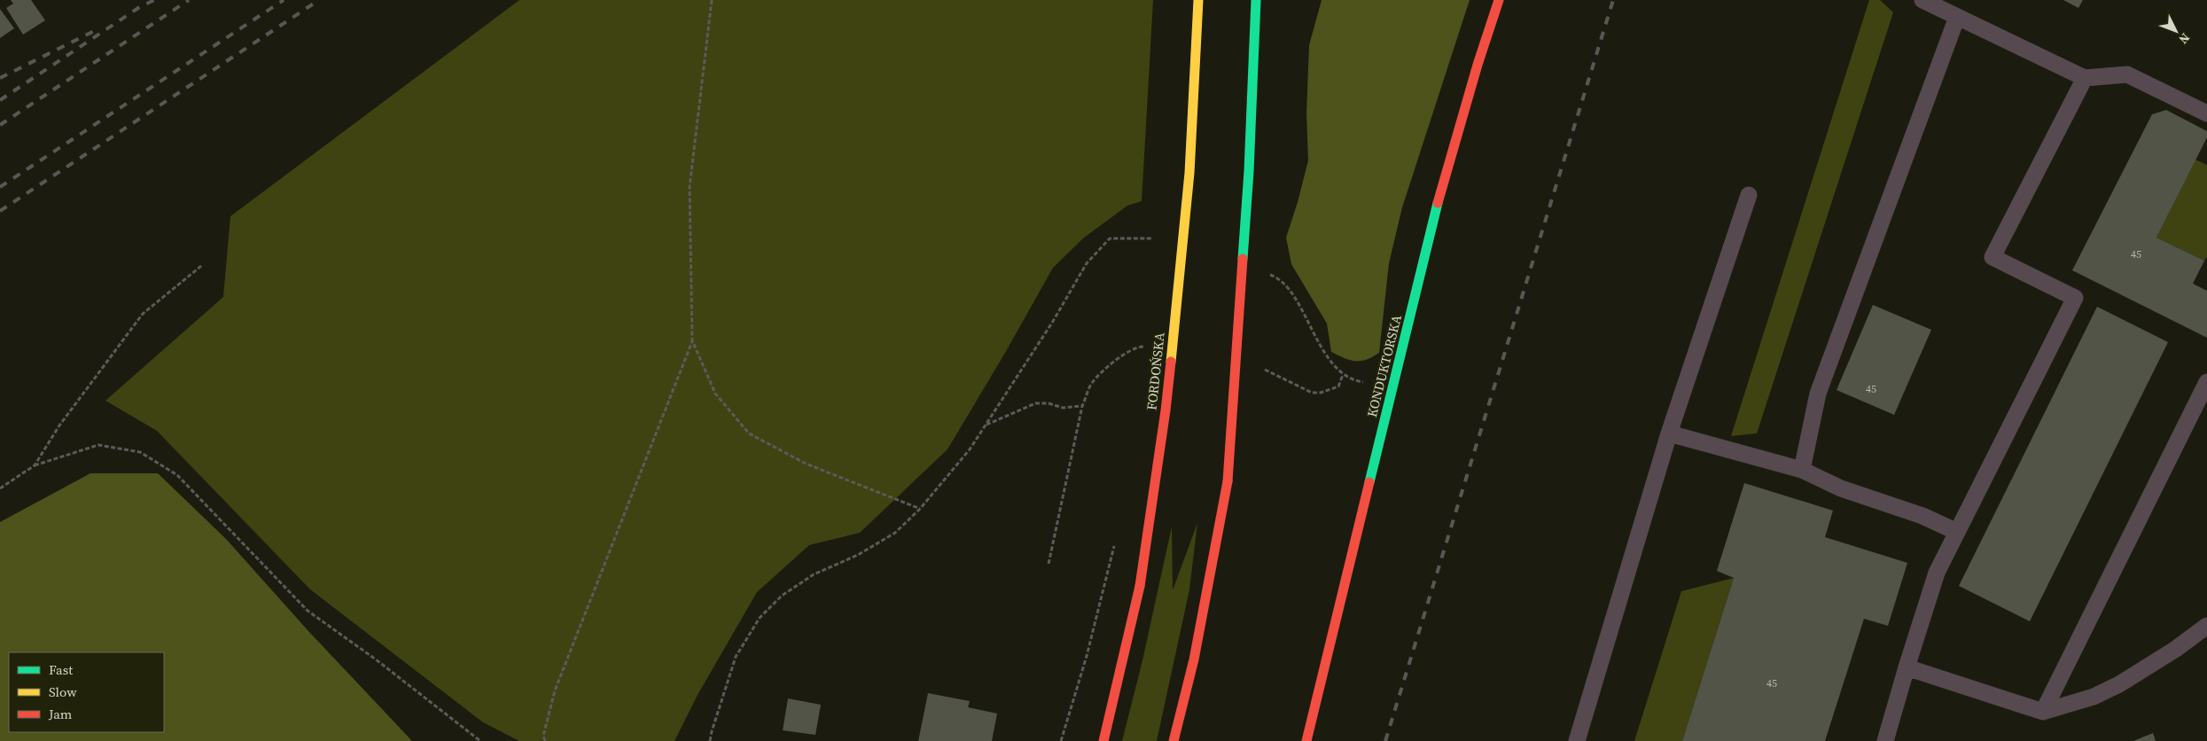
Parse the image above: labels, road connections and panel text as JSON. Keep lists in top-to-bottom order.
{
  "streets": {
    "main road": ["KONDUKTORSKA", "FORDOŃSKA"]
  },
  "house_numbers": ["45", "45", "45"],
  "legend": ["Fast", "Slow", "Jam"],
  "north": "bottom right"
}
